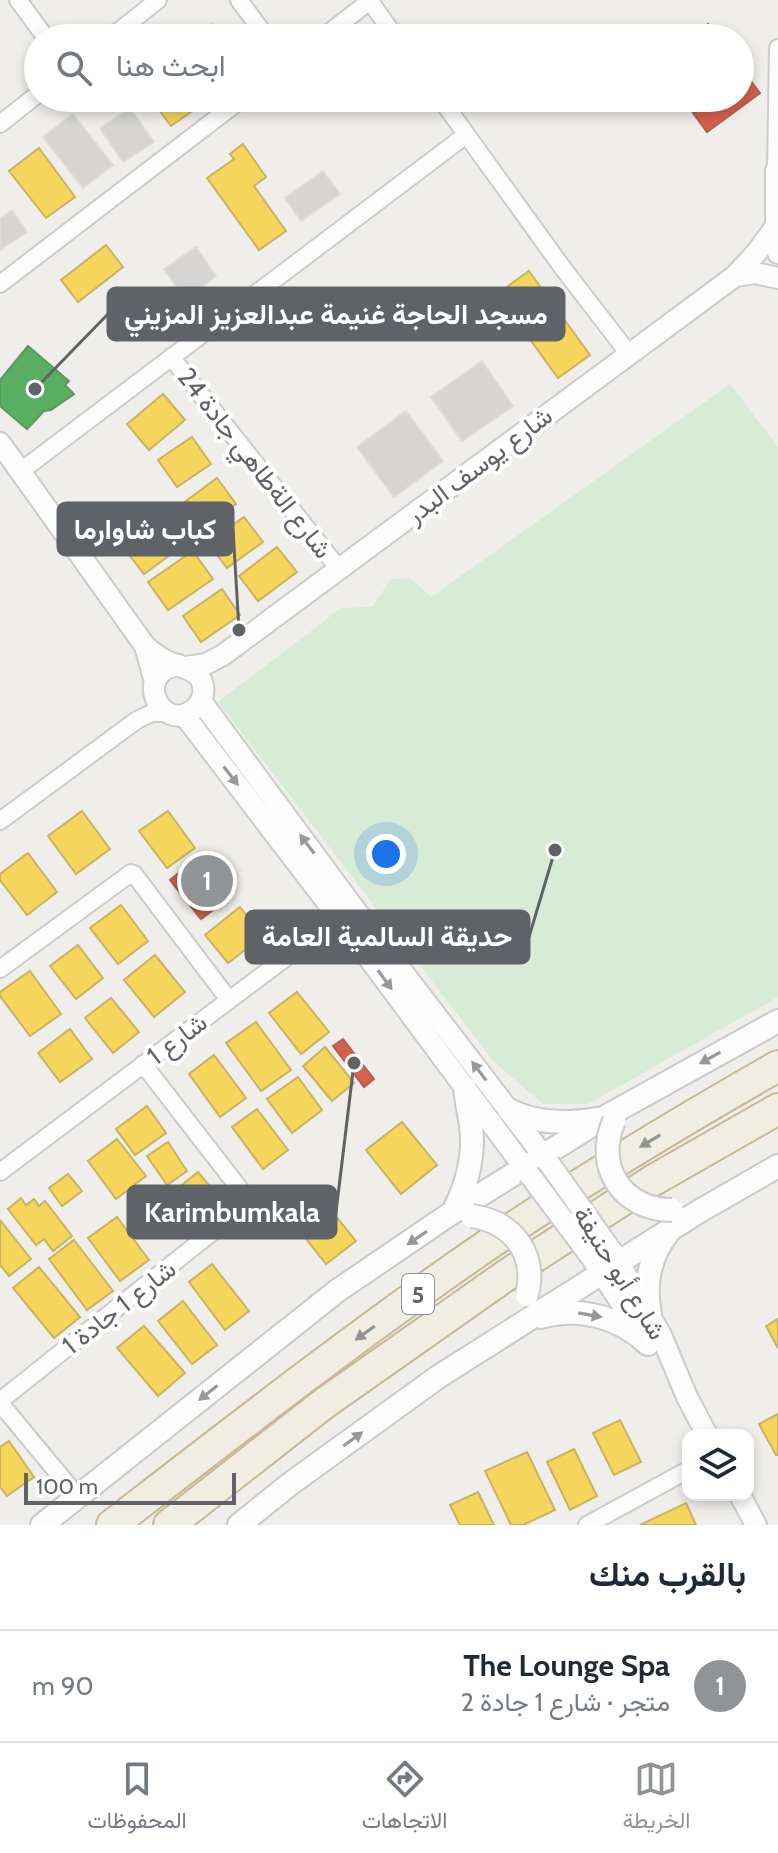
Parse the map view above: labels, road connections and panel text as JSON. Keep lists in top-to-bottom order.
{
  "streets": {
    "highway": ["5"],
    "street": [
      "شارع الةطاهي جادة 24",
      "شارع يوسف البدر",
      "شارع 1",
      "شارع أبو حنيفة",
      "شارع 1 جادة 1"
    ]
  },
  "crossings": [
    ["شارع الةطاهي جادة 24", "شارع يوسف البدر"],
    ["شارع 1", "شارع أبو حنيفة"],
    ["شارع 1", "شارع 1 جادة 1"]
  ],
  "places": [
    "مسجد الحاجة غنيمة عبدالعزيز المزيني",
    "كباب شاوارما",
    "حديقة السالمية العامة",
    "Karimbumkala"
  ],
  "scale_bar": "100 m",
  "page": {
    "search": "ابحث هنا",
    "pins": "1",
    "scale": "100 m",
    "heading": "بالقرب منك",
    "list": [
      {
        "mark": "1",
        "name": "The Lounge Spa",
        "note": "متجر · شارع 1 جادة 2",
        "value": "90 m"
      }
    ],
    "nav": ["الخريطة", "الاتجاهات", "المحفوظات"]
  }
}
